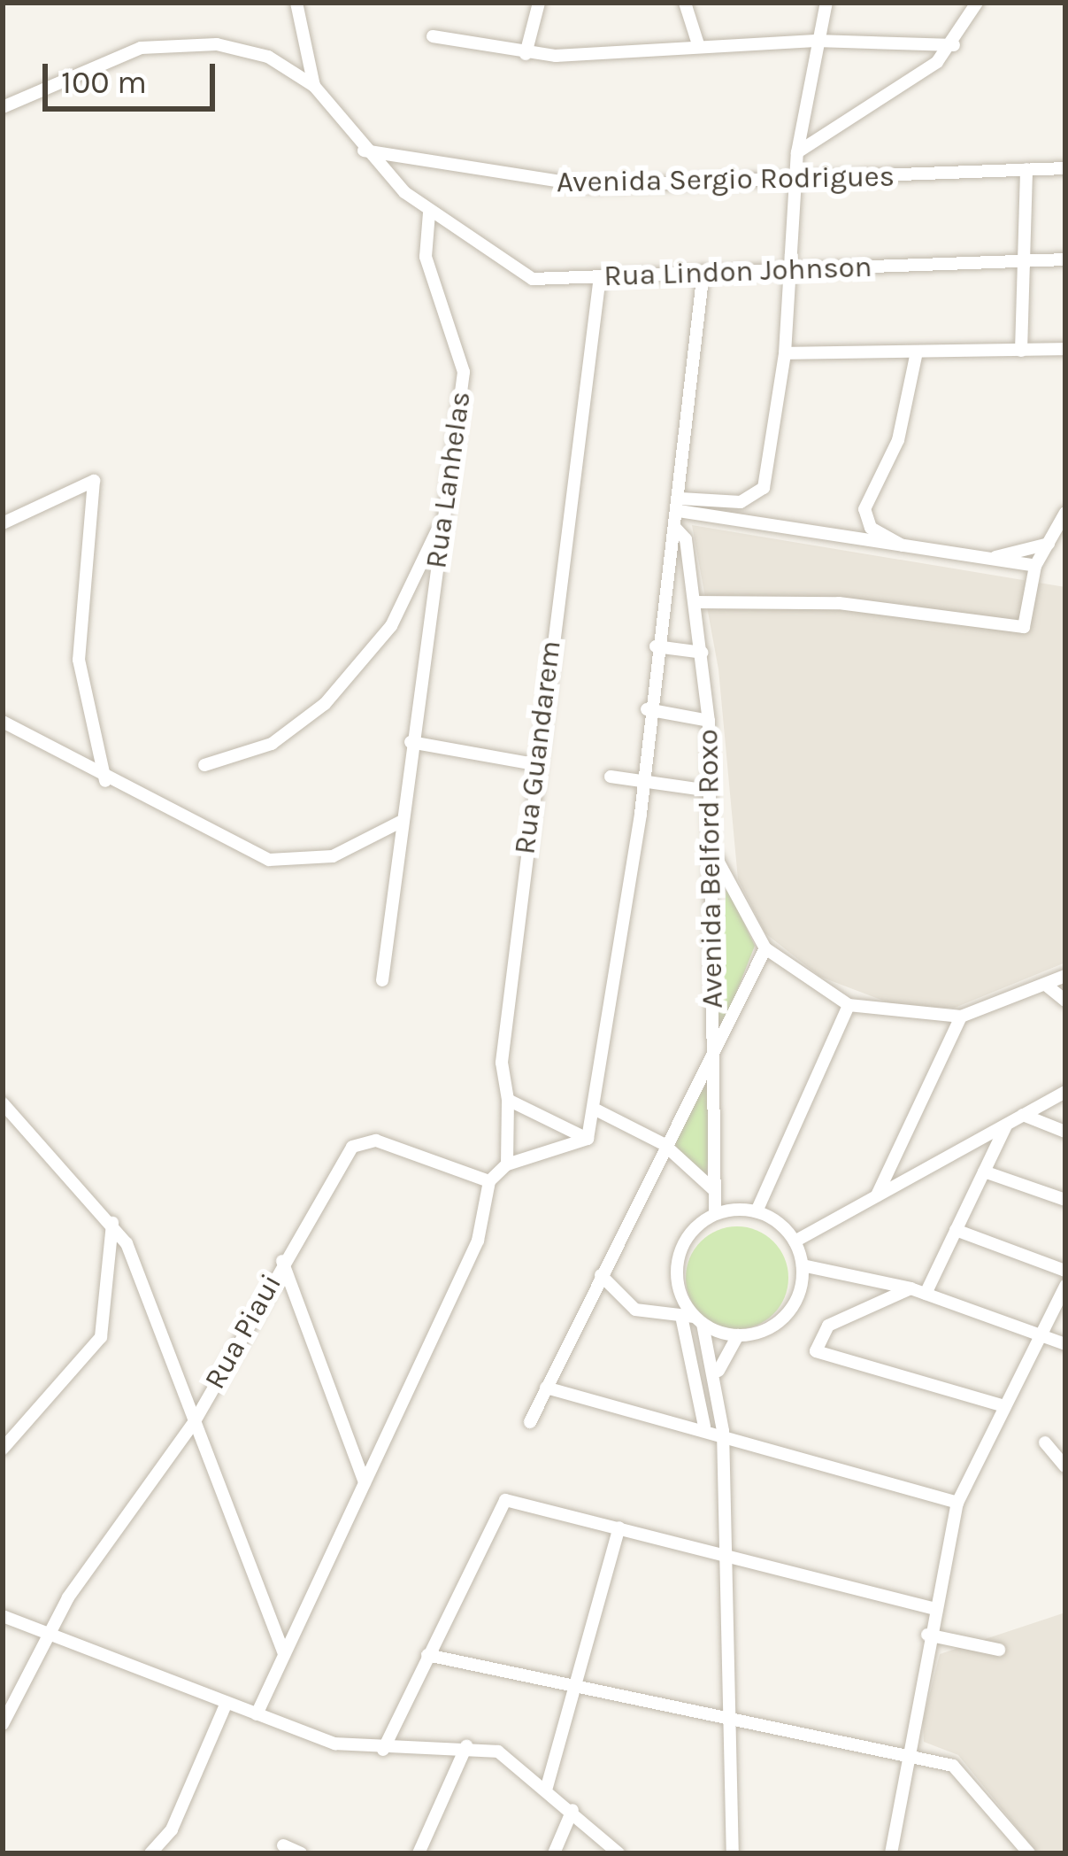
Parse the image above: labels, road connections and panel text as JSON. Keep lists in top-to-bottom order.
{
  "streets": {
    "street": [
      "Avenida Sergio Rodrigues",
      "Rua Lindon Johnson",
      "Rua Lanhelas",
      "Rua Guandarem",
      "Avenida Belford Roxo",
      "Rua Piaui"
    ]
  },
  "crossings": [
    ["Rua Lindon Johnson", "Rua Lanhelas"],
    ["Rua Lindon Johnson", "Rua Guandarem"]
  ],
  "scale_bar": "100 m"
}
